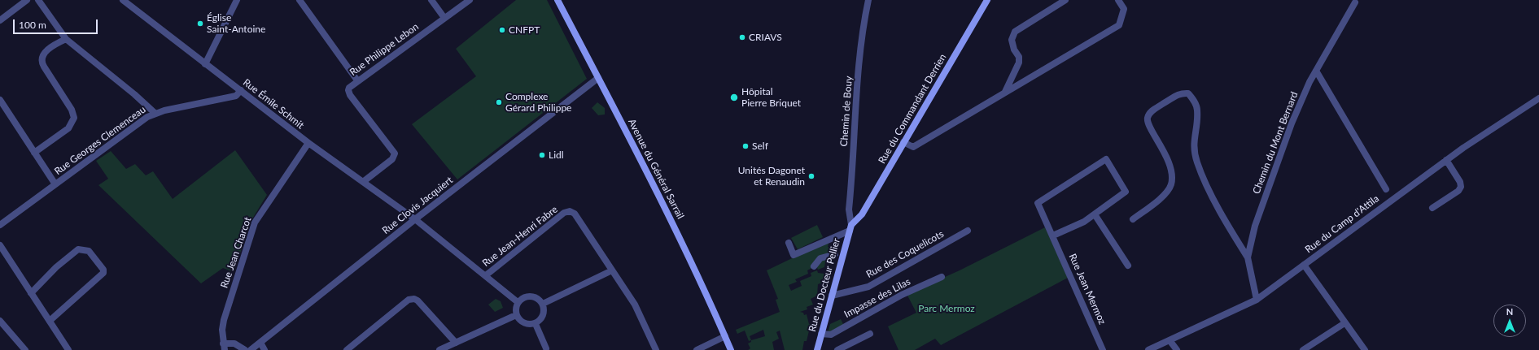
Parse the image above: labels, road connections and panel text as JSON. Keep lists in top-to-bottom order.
{
  "streets": {
    "main road": ["Rue du Commandant Derrien", "Avenue du Général Sarrail", "Rue du Docteur Pellier"],
    "street": [
      "Rue Philippe Lebon",
      "Rue Émile Schmit",
      "Chemin de Bouy",
      "Rue Georges Clemenceau",
      "Chemin du Mont Bernard",
      "Rue Clovis Jacquiert",
      "Rue du Camp d'Attila",
      "Rue Jean-Henri Fabre",
      "Rue Jean Charcot",
      "Rue des Coquelicots",
      "Rue Jean Mermoz",
      "Impasse des Lilas"
    ]
  },
  "crossings": [
    ["Rue Philippe Lebon", "Rue Émile Schmit"],
    ["Rue Émile Schmit", "Rue Georges Clemenceau"],
    ["Rue Émile Schmit", "Rue Clovis Jacquiert"],
    ["Rue Émile Schmit", "Rue Jean-Henri Fabre"],
    ["Rue Émile Schmit", "Rue Jean Charcot"],
    ["Rue du Commandant Derrien", "Chemin de Bouy"],
    ["Rue du Commandant Derrien", "Rue du Docteur Pellier"],
    ["Chemin de Bouy", "Rue du Docteur Pellier"],
    ["Chemin du Mont Bernard", "Rue du Camp d'Attila"],
    ["Avenue du Général Sarrail", "Rue Clovis Jacquiert"],
    ["Rue Clovis Jacquiert", "Rue Jean-Henri Fabre"],
    ["Rue des Coquelicots", "Rue du Docteur Pellier"],
    ["Rue du Docteur Pellier", "Impasse des Lilas"]
  ],
  "parks": ["Parc Mermoz"],
  "places": [
    "Église Saint-Antoine",
    "CNFPT",
    "CRIAVS",
    "Hôpital Pierre Briquet",
    "Complexe Gérard Philippe",
    "Self",
    "Lidl",
    "Unités Dagonet et Renaudin"
  ],
  "scale_bar": "100 m",
  "north": "top"
}
